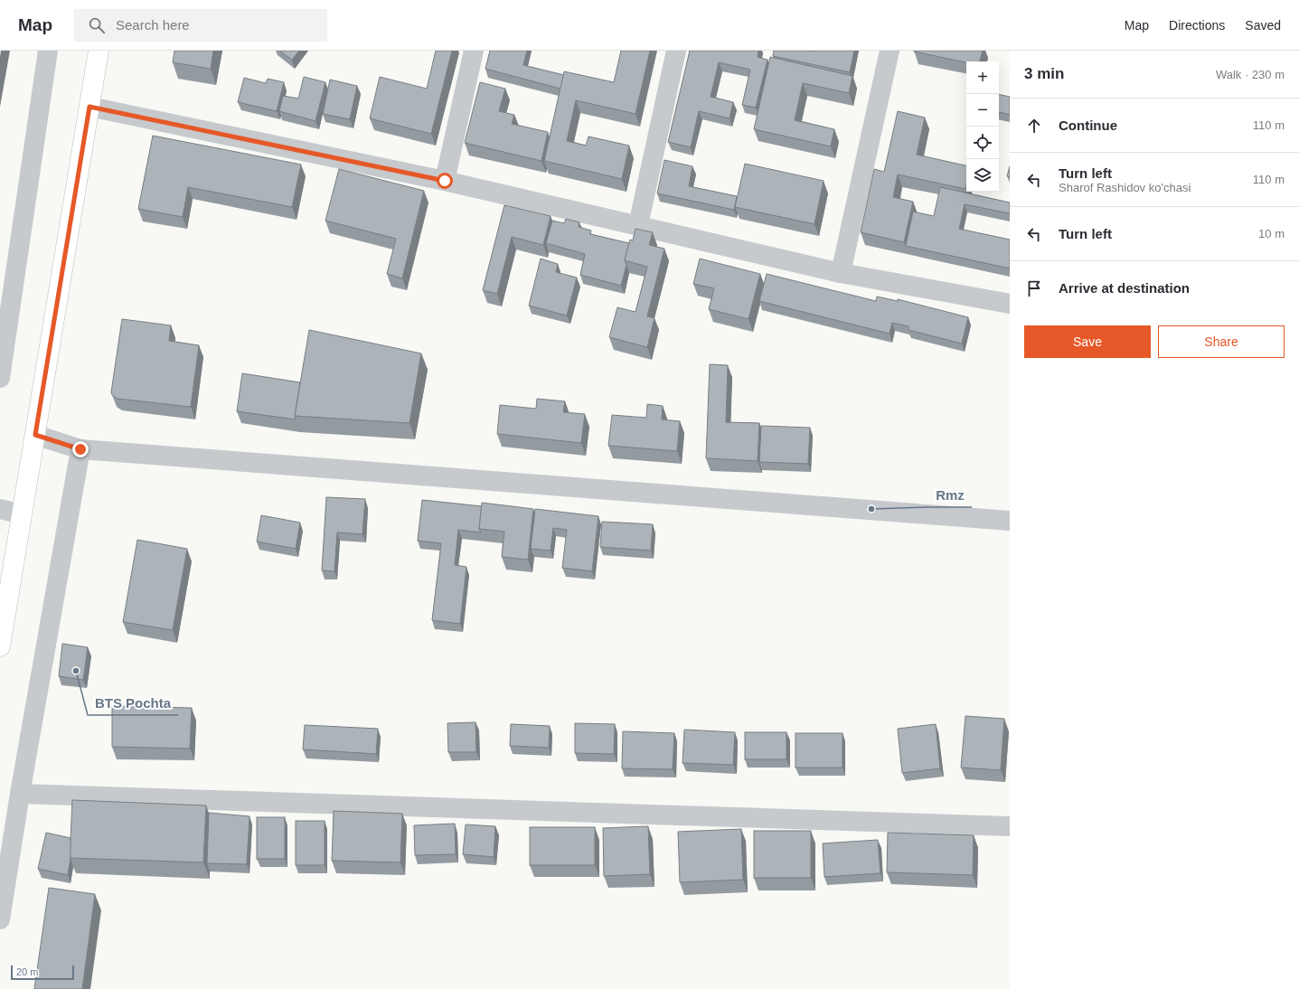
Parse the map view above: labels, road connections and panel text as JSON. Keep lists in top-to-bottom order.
{
  "places": ["Rmz", "BTS Pochta"],
  "scale_bar": "20 m",
  "page": {
    "header": "Map",
    "search": "Search here",
    "nav": ["Map", "Directions", "Saved"],
    "heading": ["3 min", "Walk · 230 m"],
    "map_buttons": ["+", "−"],
    "list": [
      ["Continue", "110 m"],
      ["Turn left", "Sharof Rashidov ko'chasi", "110 m"],
      ["Turn left", "10 m"],
      "Arrive at destination"
    ],
    "buttons": ["Save", "Share"],
    "scale": "20 m"
  }
}
